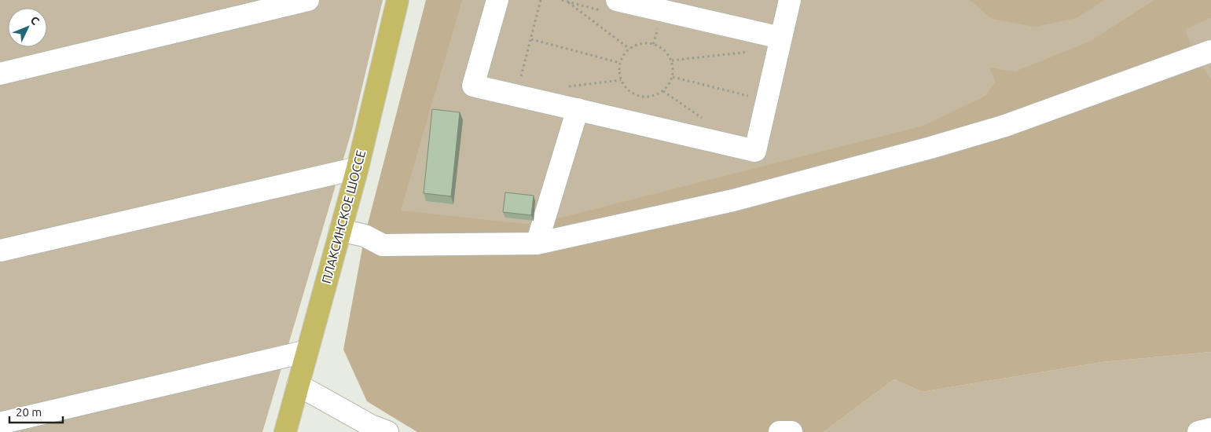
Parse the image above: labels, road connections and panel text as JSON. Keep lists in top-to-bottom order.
{
  "streets": {
    "main road": ["ПЛАКСИНСКОЕ ШОССЕ"]
  },
  "scale_bar": "20 m",
  "north": "top right"
}
